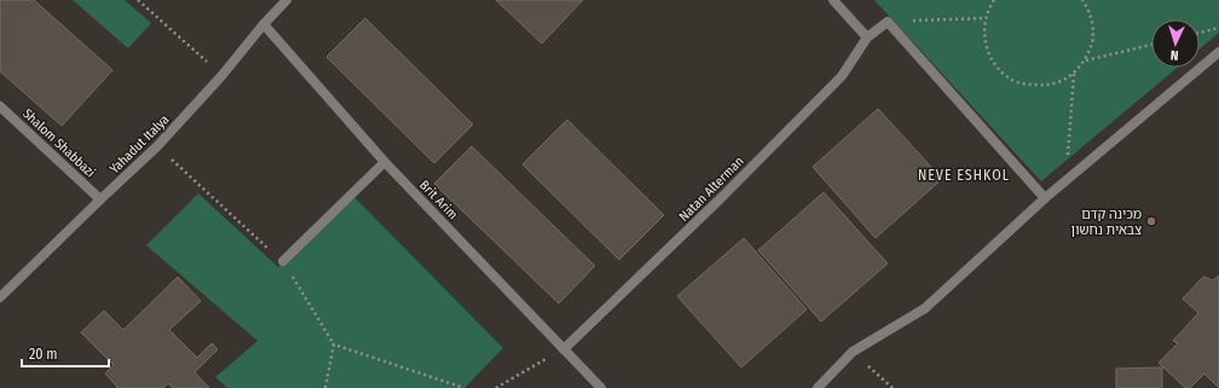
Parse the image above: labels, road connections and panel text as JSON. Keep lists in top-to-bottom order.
{
  "streets": {
    "street": [
      "Shalom Shabbazi",
      "Yahadut Italya",
      "Natan Alterman",
      "Brit Arim"
    ]
  },
  "crossings": [
    ["Shalom Shabbazi", "Yahadut Italya"],
    ["Yahadut Italya", "Brit Arim"],
    ["Natan Alterman", "Brit Arim"]
  ],
  "districts": ["NEVE ESHKOL"],
  "places": ["מכינה קדם צבאית נחשון"],
  "scale_bar": "20 m",
  "north": "bottom"
}
